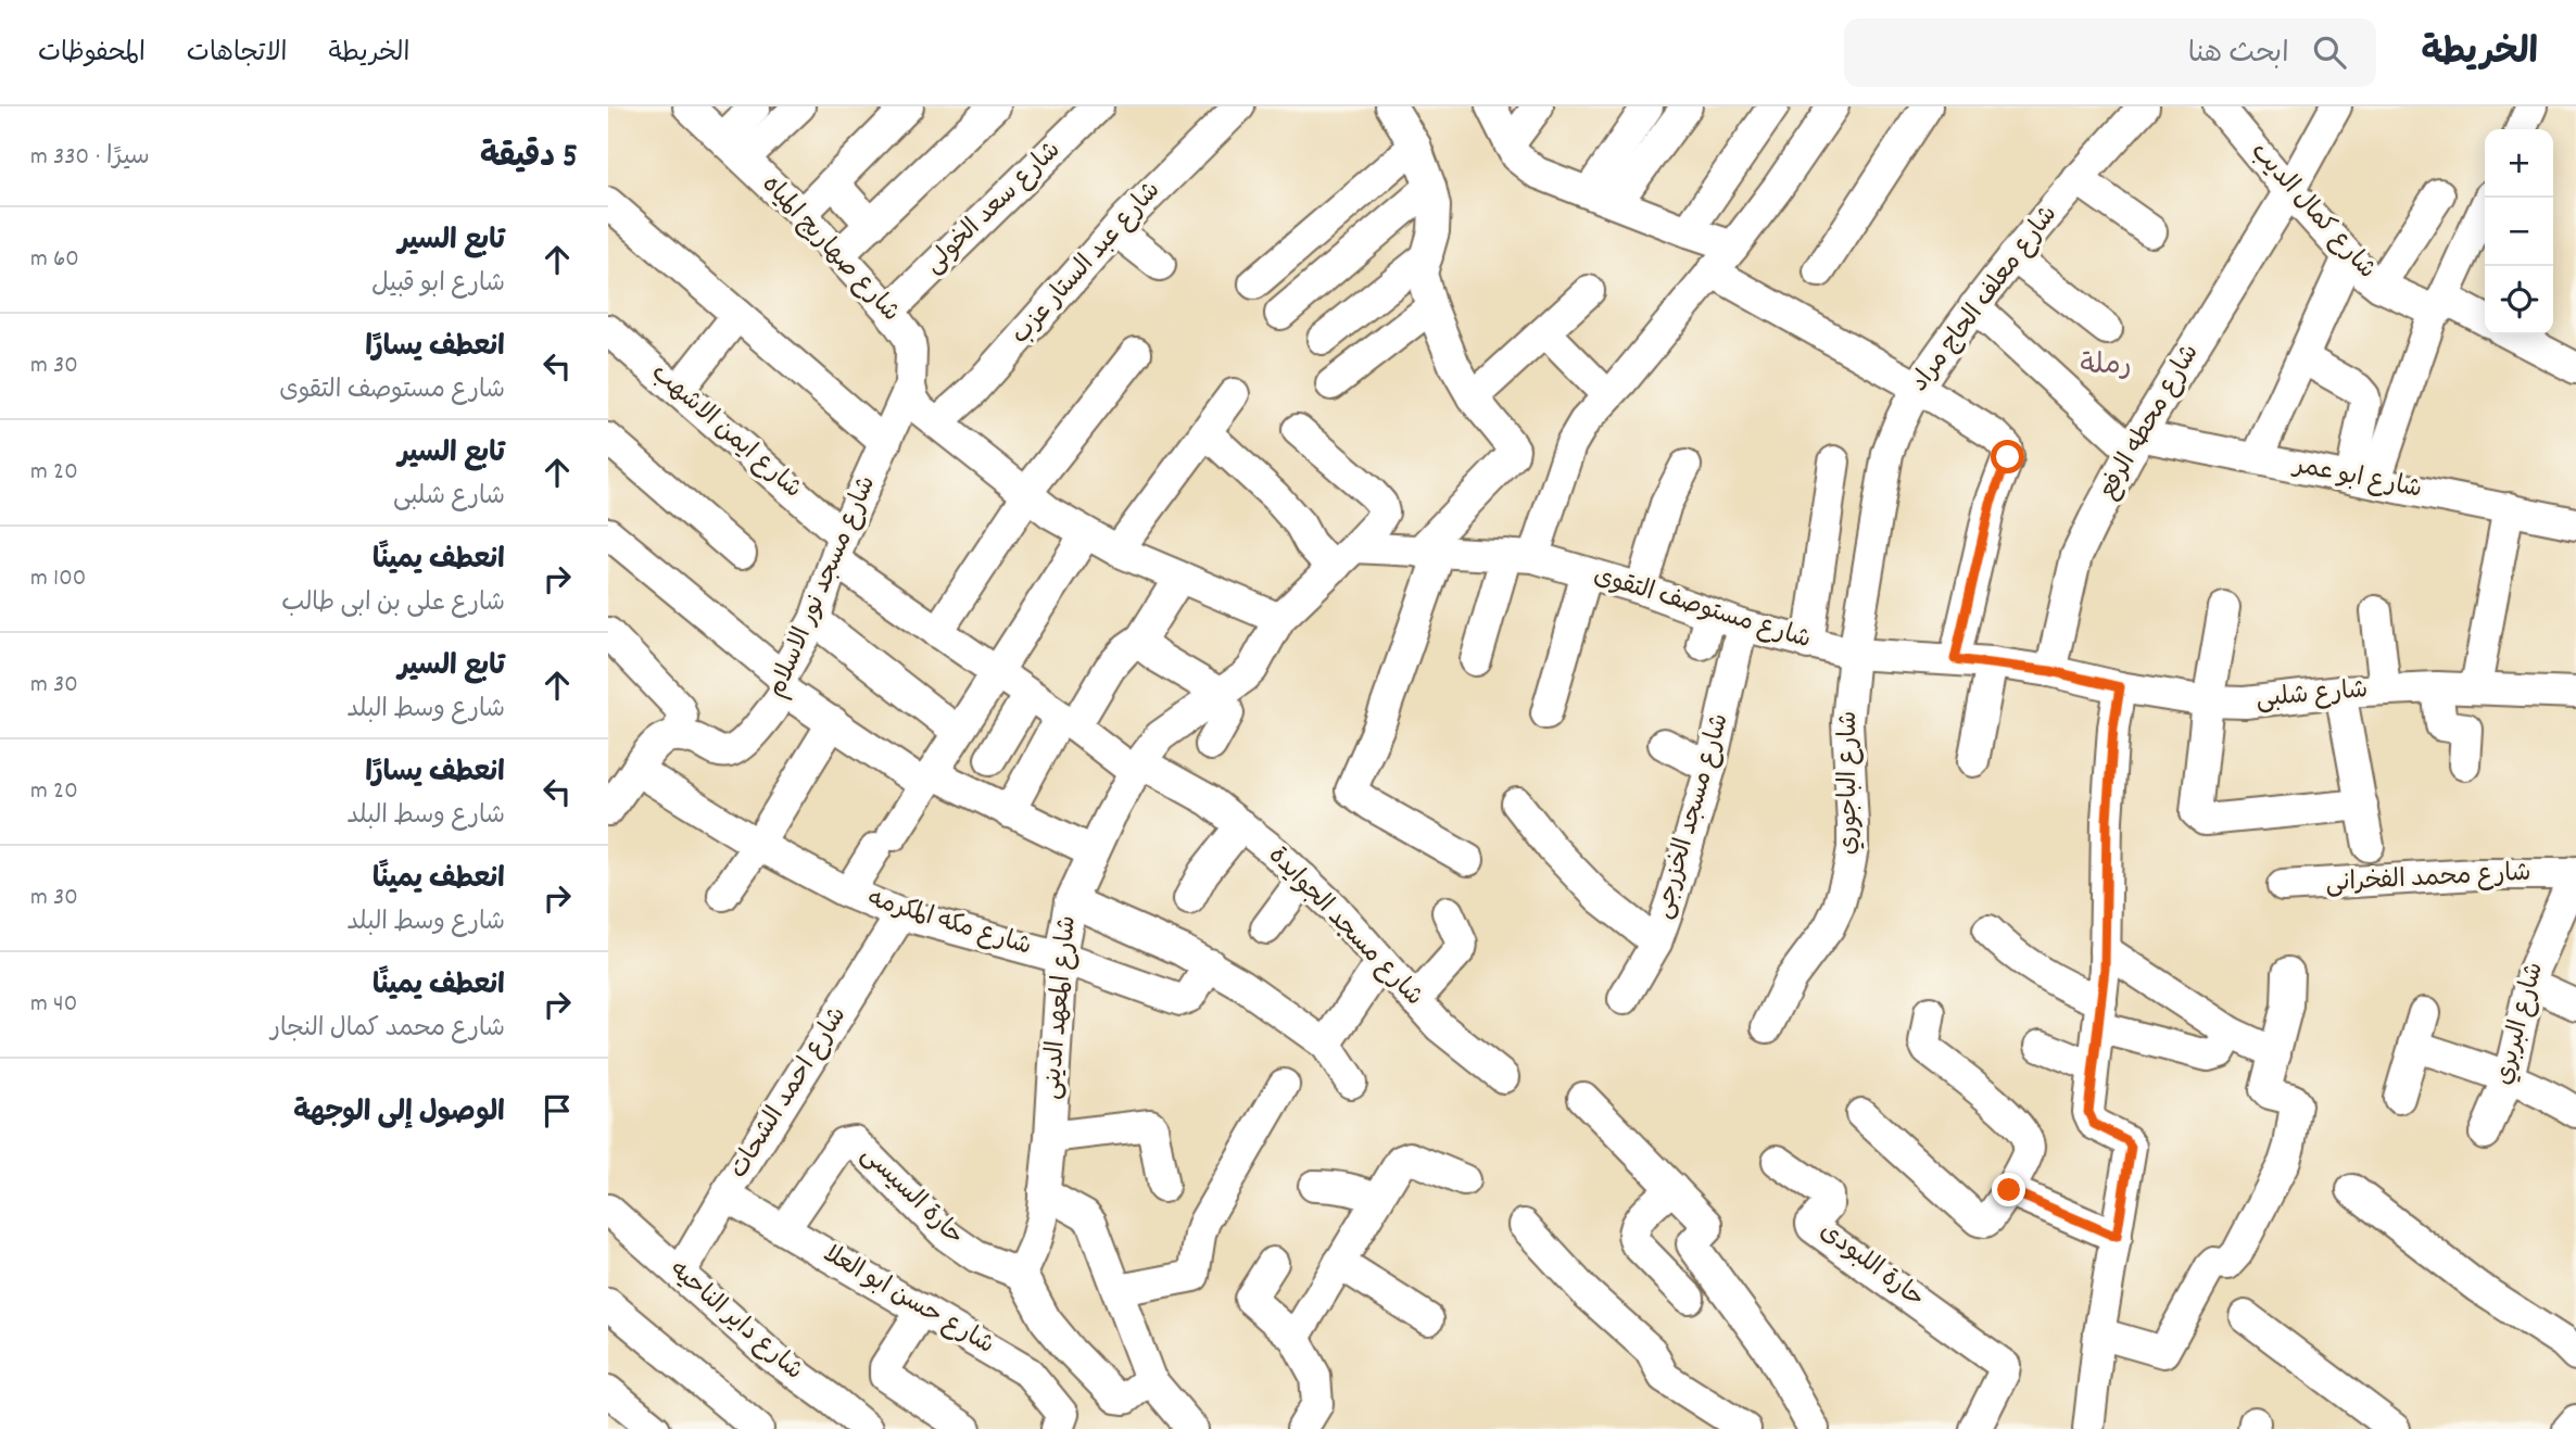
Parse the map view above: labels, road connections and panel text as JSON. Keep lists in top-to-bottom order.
{
  "streets": {
    "street": [
      "شارع سعد الخولى",
      "شارع كمال الديب",
      "شارع صهاريج المياه",
      "شارع عبد الستار عزب",
      "شارع معلف الحاج مراد",
      "شارع محطه الرفع",
      "شارع ايمن الاشهب",
      "شارع ابو عمر",
      "شارع مسجد نور الاسلام",
      "شارع مستوصف التقوى",
      "شارع شلبى",
      "شارع الباجوري",
      "شارع مسجد الخزرجى",
      "شارع محمد الفخرانى",
      "شارع مكه المكرمه",
      "شارع مسجد الجوايدة",
      "شارع المعهد الدينى",
      "شارع البربري",
      "شارع احمد الشحات",
      "حارة السيسى",
      "حارة اللبودى",
      "شارع حسن ابو العلا",
      "شارع داير الناحيه"
    ]
  },
  "crossings": [
    ["شارع سعد الخولى", "شارع صهاريج المياه"],
    ["شارع كمال الديب", "شارع محطه الرفع"],
    ["شارع صهاريج المياه", "شارع مسجد نور الاسلام"],
    ["شارع معلف الحاج مراد", "شارع مستوصف التقوى"],
    ["شارع معلف الحاج مراد", "شارع الباجوري"],
    ["شارع محطه الرفع", "شارع ابو عمر"],
    ["شارع محطه الرفع", "شارع مستوصف التقوى"],
    ["شارع محطه الرفع", "شارع شلبى"],
    ["شارع ايمن الاشهب", "شارع مسجد نور الاسلام"],
    ["شارع مستوصف التقوى", "شارع شلبى"],
    ["شارع مستوصف التقوى", "شارع الباجوري"],
    ["شارع مستوصف التقوى", "شارع مسجد الخزرجى"],
    ["شارع مستوصف التقوى", "شارع المعهد الدينى"],
    ["شارع محمد الفخرانى", "شارع البربري"],
    ["شارع مكه المكرمه", "شارع المعهد الدينى"],
    ["شارع مكه المكرمه", "شارع احمد الشحات"],
    ["شارع مسجد الجوايدة", "شارع المعهد الدينى"],
    ["شارع المعهد الدينى", "حارة السيسى"],
    ["شارع احمد الشحات", "شارع حسن ابو العلا"],
    ["شارع احمد الشحات", "شارع داير الناحيه"],
    ["حارة السيسى", "شارع حسن ابو العلا"]
  ],
  "districts": ["رملة"],
  "page": {
    "header": "الخريطة",
    "search": "ابحث هنا",
    "nav": ["الخريطة", "الاتجاهات", "المحفوظات"],
    "heading": ["5 دقيقة", "سيرًا · 330 m"],
    "map_buttons": ["+", "−"],
    "list": [
      ["تابع السير", "شارع ابو قبيل", "60 m"],
      ["انعطف يسارًا", "شارع مستوصف التقوى", "30 m"],
      ["تابع السير", "شارع شلبى", "20 m"],
      ["انعطف يمينًا", "شارع على بن ابى طالب", "100 m"],
      ["تابع السير", "شارع وسط البلد", "30 m"],
      ["انعطف يسارًا", "شارع وسط البلد", "20 m"],
      ["انعطف يمينًا", "شارع وسط البلد", "30 m"],
      ["انعطف يمينًا", "شارع محمد كمال النجار", "40 m"],
      "الوصول إلى الوجهة"
    ]
  }
}
